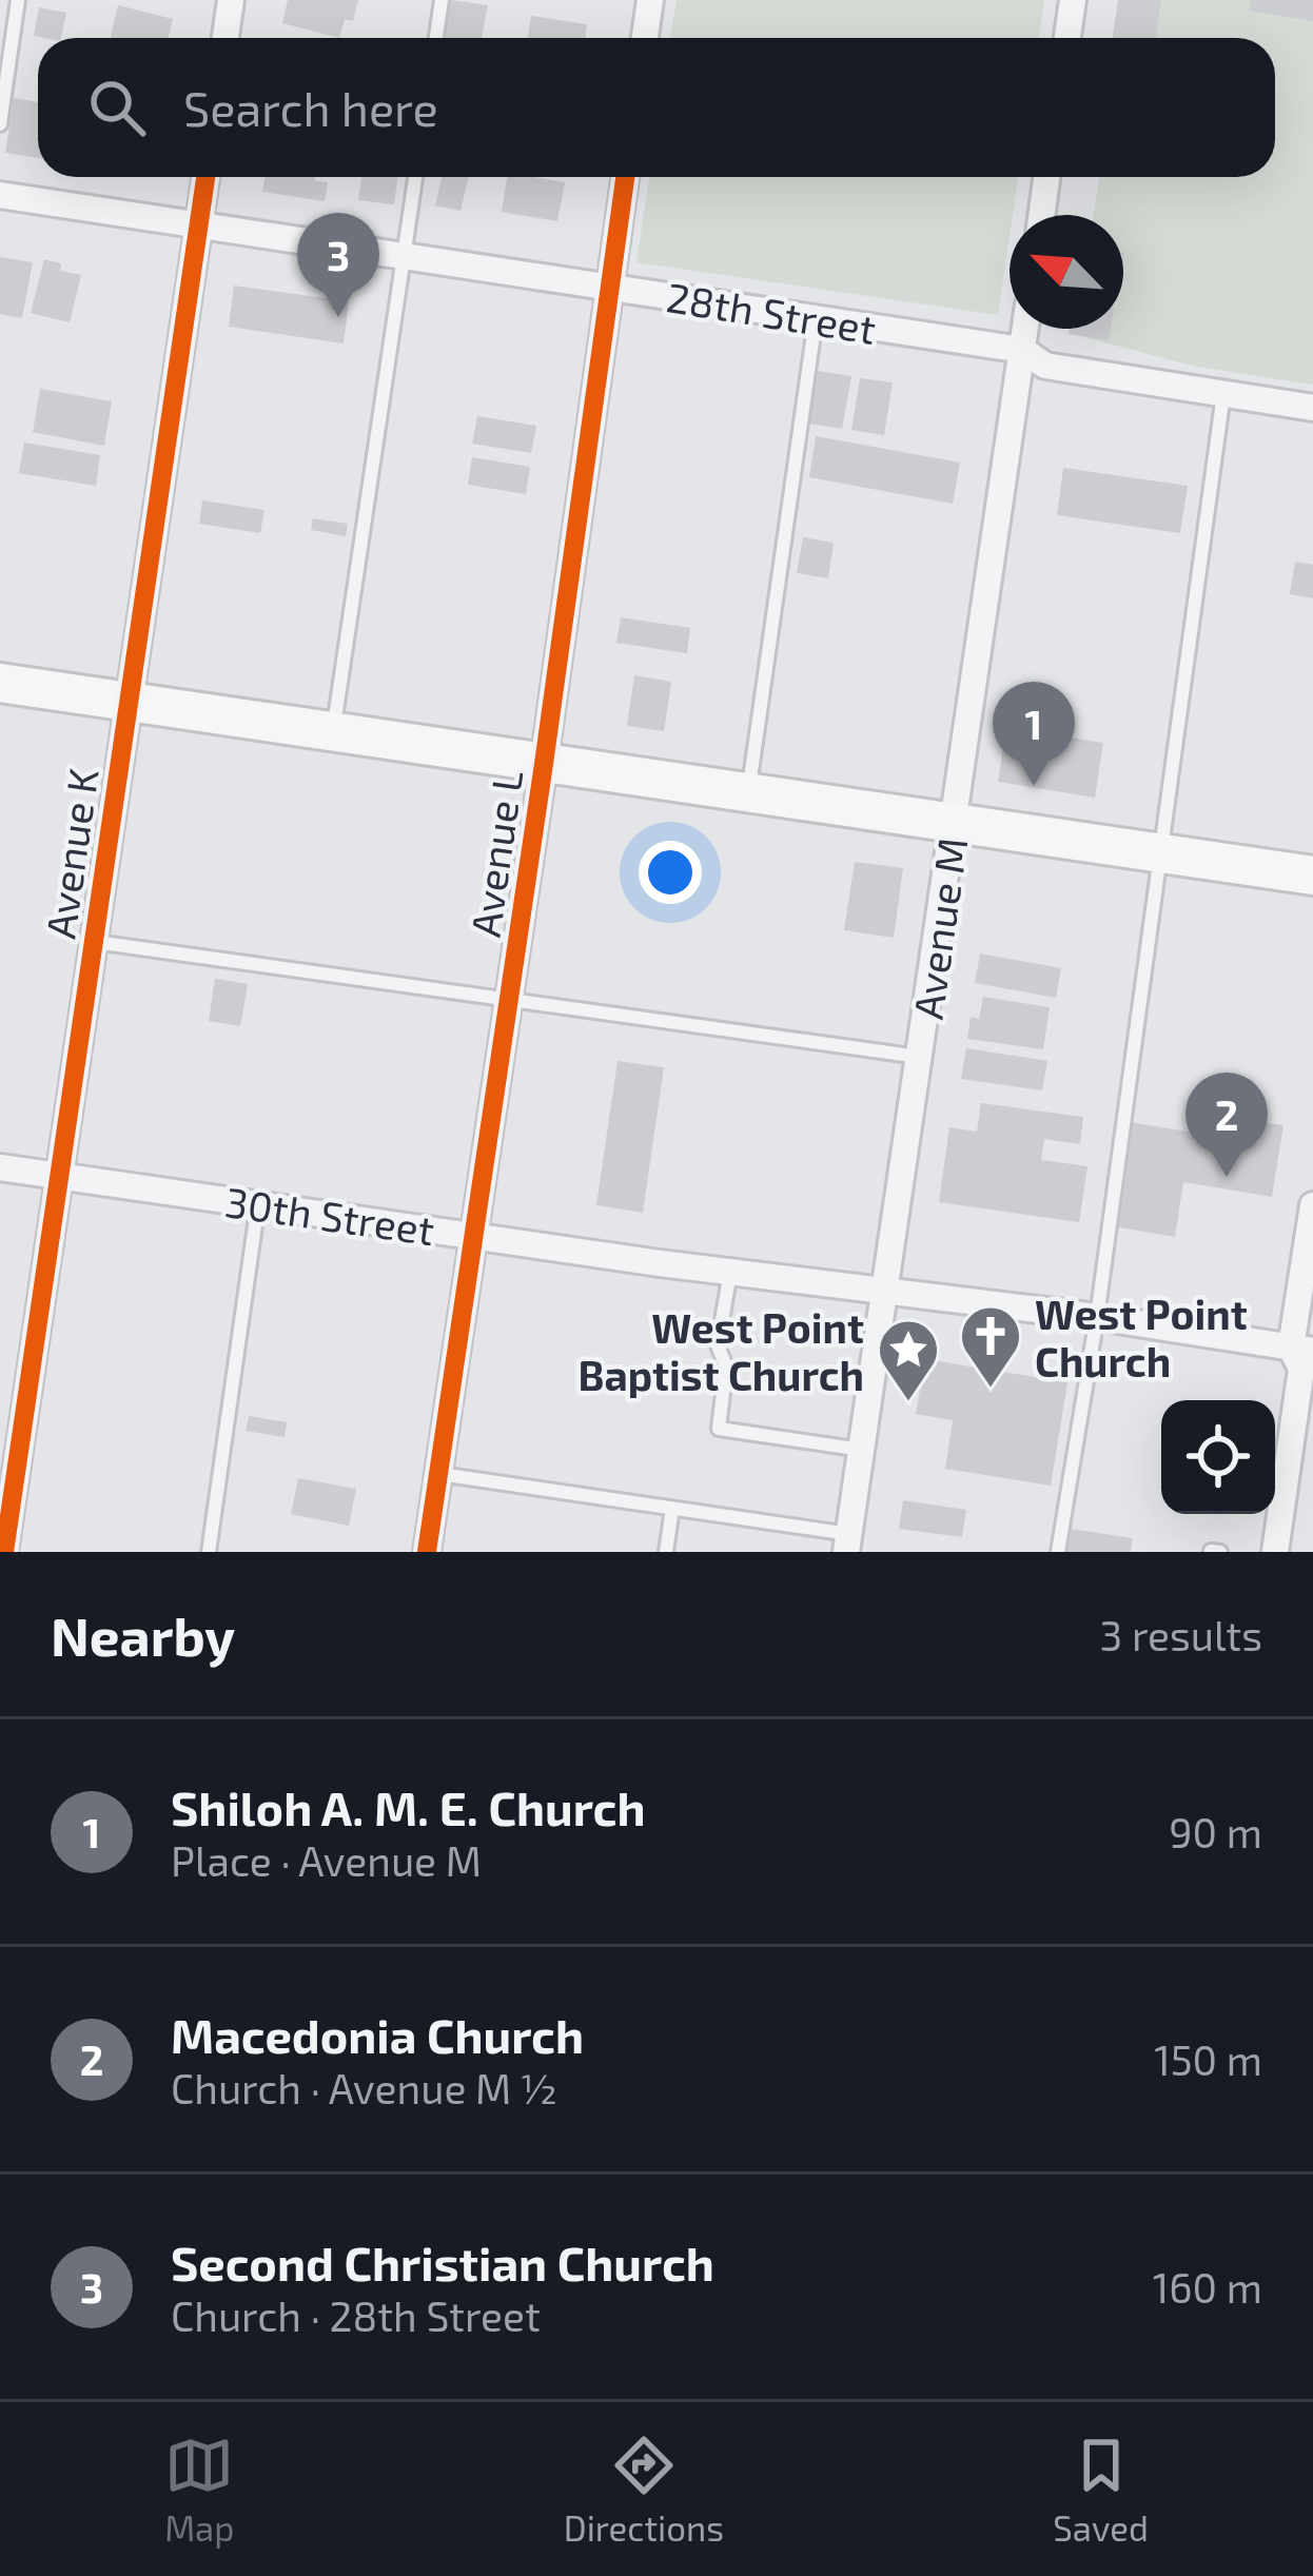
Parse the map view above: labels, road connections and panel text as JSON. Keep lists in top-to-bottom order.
{
  "streets": {
    "street": [
      "28th Street",
      "Avenue K",
      "Avenue L",
      "Avenue M",
      "30th Street"
    ]
  },
  "crossings": [
    ["28th Street", "Avenue K"],
    ["28th Street", "Avenue L"],
    ["28th Street", "Avenue M"],
    ["Avenue K", "30th Street"],
    ["Avenue L", "30th Street"],
    ["Avenue M", "30th Street"]
  ],
  "places": {
    "church": ["West Point Church"],
    "place": ["West Point Baptist Church"]
  },
  "north": "top left",
  "page": {
    "search": "Search here",
    "pins": ["3", "1", "2"],
    "heading": ["Nearby", "3 results"],
    "list": [
      {
        "mark": "1",
        "name": "Shiloh A. M. E. Church",
        "note": "Place · Avenue M",
        "value": "90 m"
      },
      {
        "mark": "2",
        "name": "Macedonia Church",
        "note": "Church · Avenue M ½",
        "value": "150 m"
      },
      {
        "mark": "3",
        "name": "Second Christian Church",
        "note": "Church · 28th Street",
        "value": "160 m"
      }
    ],
    "nav": ["Map", "Directions", "Saved"]
  }
}
